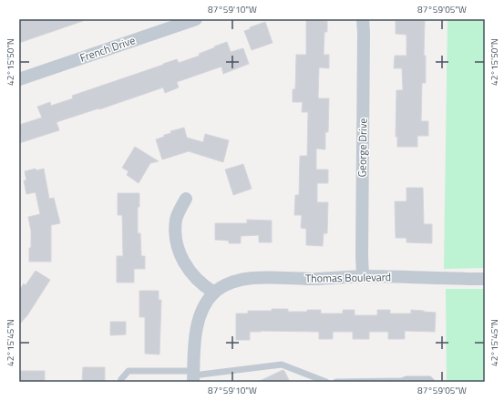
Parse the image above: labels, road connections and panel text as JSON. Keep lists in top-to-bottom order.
{
  "streets": {
    "street": ["French Drive", "George Drive", "Thomas Boulevard"]
  },
  "crossings": [
    ["George Drive", "Thomas Boulevard"]
  ],
  "coordinates": [
    "87°59'10\"W",
    "87°59'05\"W",
    "42°15'50\"N",
    "42°15'45\"N"
  ]
}
